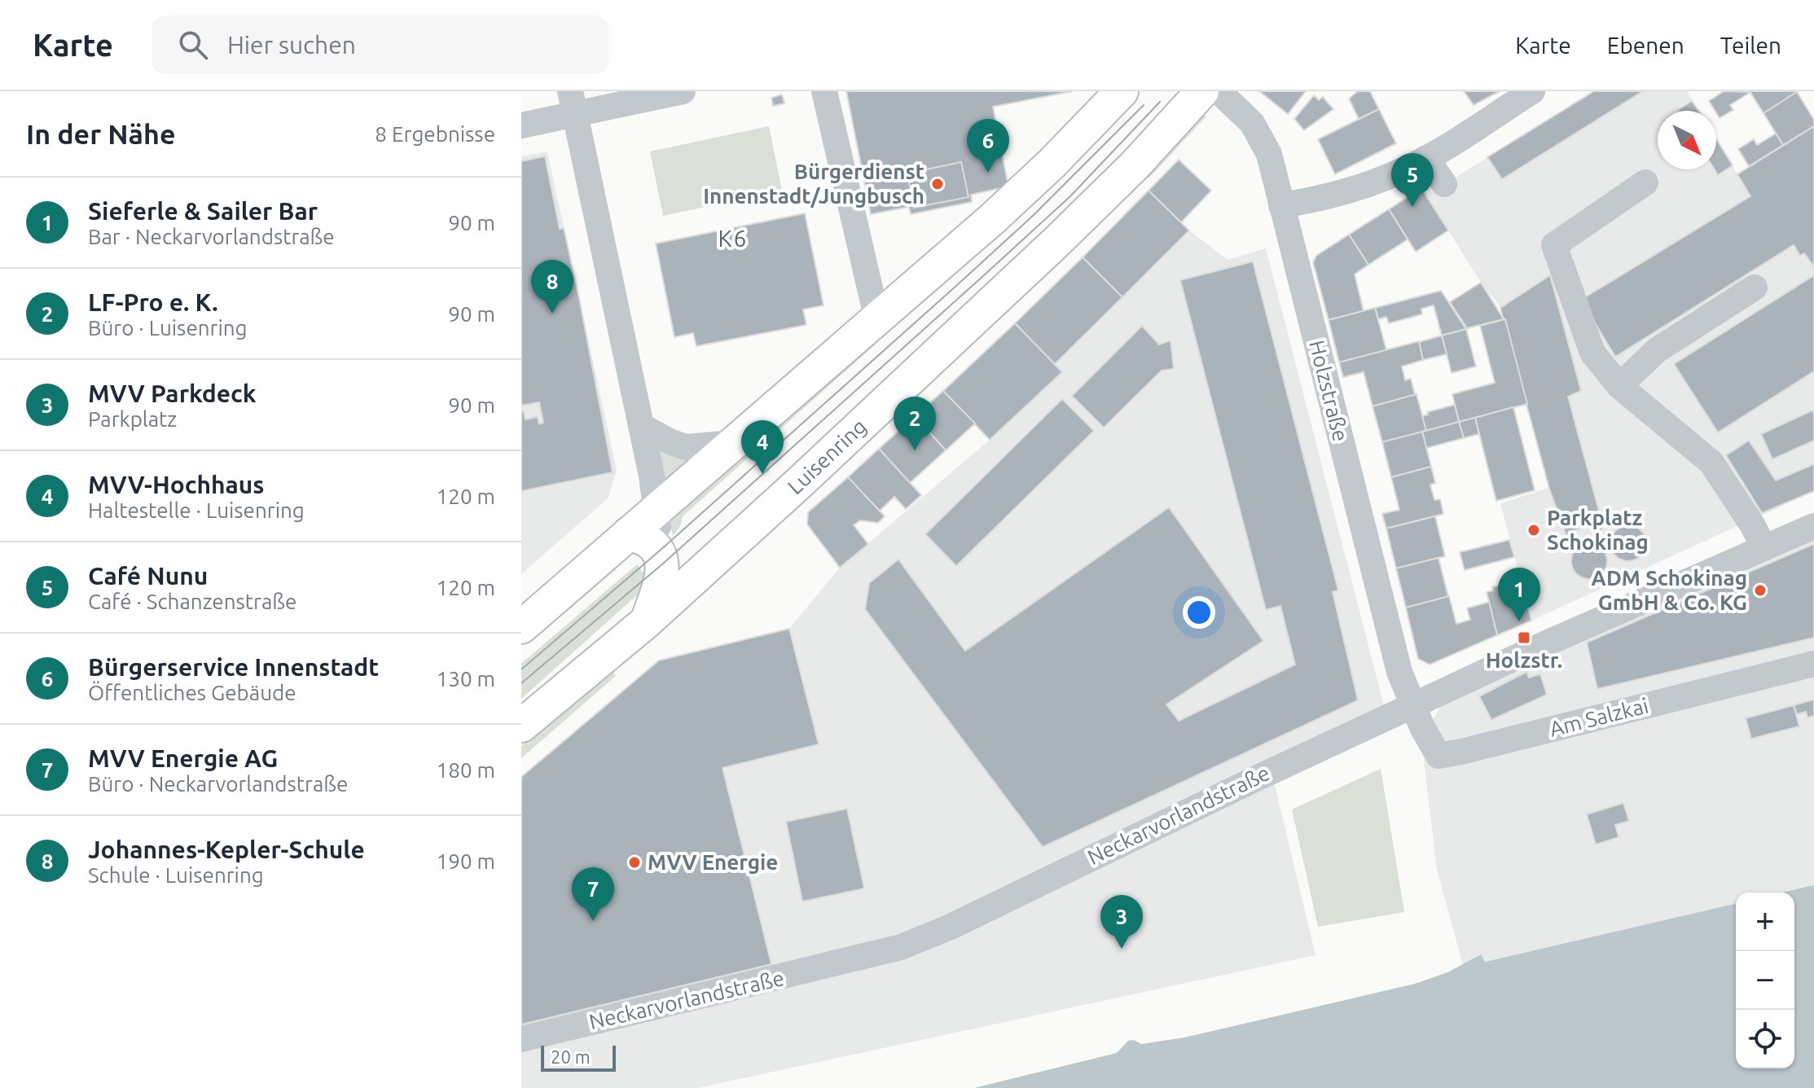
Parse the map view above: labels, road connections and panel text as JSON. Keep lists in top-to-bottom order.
{
  "streets": {
    "main road": ["Luisenring"],
    "street": ["Holzstraße", "Am Salzkai", "Neckarvorlandstraße"]
  },
  "crossings": [
    ["Holzstraße", "Am Salzkai"],
    ["Holzstraße", "Neckarvorlandstraße"],
    ["Am Salzkai", "Neckarvorlandstraße"]
  ],
  "districts": ["K6"],
  "places": {
    "other": [
      "Bürgerdienst Innenstadt/Jungbusch",
      "Parkplatz Schokinag",
      "ADM Schokinag GmbH & Co. KG",
      "MVV Energie"
    ],
    "transit": ["Holzstr."]
  },
  "scale_bar": "20 m",
  "north": "bottom right",
  "page": {
    "header": "Karte",
    "search": "Hier suchen",
    "nav": ["Karte", "Ebenen", "Teilen"],
    "heading": ["In der Nähe", "8 Ergebnisse"],
    "pins": [
      "6",
      "5",
      "8",
      "2",
      "4",
      "1",
      "7",
      "3"
    ],
    "list": [
      {
        "mark": "1",
        "name": "Sieferle & Sailer Bar",
        "note": "Bar · Neckarvorlandstraße",
        "value": "90 m"
      },
      {
        "mark": "2",
        "name": "LF-Pro e. K.",
        "note": "Büro · Luisenring",
        "value": "90 m"
      },
      {
        "mark": "3",
        "name": "MVV Parkdeck",
        "note": "Parkplatz",
        "value": "90 m"
      },
      {
        "mark": "4",
        "name": "MVV-Hochhaus",
        "note": "Haltestelle · Luisenring",
        "value": "120 m"
      },
      {
        "mark": "5",
        "name": "Café Nunu",
        "note": "Café · Schanzenstraße",
        "value": "120 m"
      },
      {
        "mark": "6",
        "name": "Bürgerservice Innenstadt",
        "note": "Öffentliches Gebäude",
        "value": "130 m"
      },
      {
        "mark": "7",
        "name": "MVV Energie AG",
        "note": "Büro · Neckarvorlandstraße",
        "value": "180 m"
      },
      {
        "mark": "8",
        "name": "Johannes-Kepler-Schule",
        "note": "Schule · Luisenring",
        "value": "190 m"
      }
    ],
    "map_buttons": ["+", "−"],
    "scale": "20 m"
  }
}
